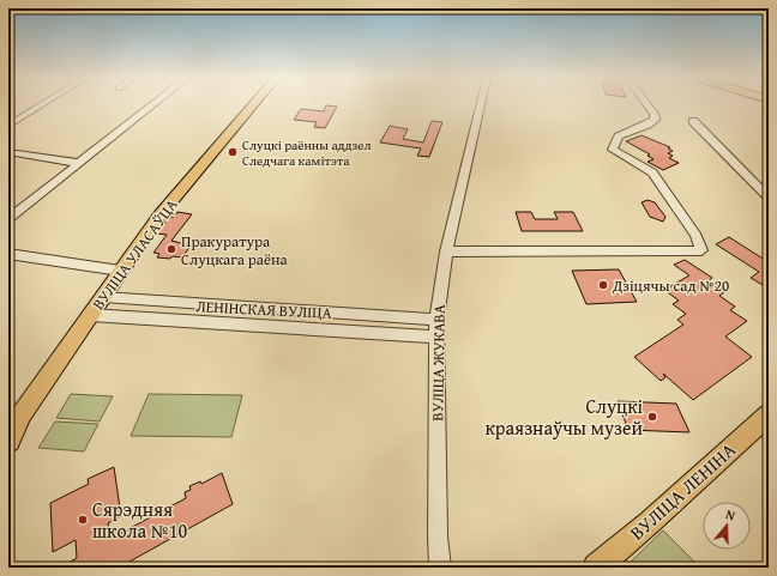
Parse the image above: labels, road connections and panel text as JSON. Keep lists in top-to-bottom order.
{
  "streets": {
    "main road": ["ВУЛІЦА УЛАСАЎЦА", "ВУЛІЦА ЛЕНІНА"],
    "street": ["ЛЕНІНСКАЯ ВУЛІЦА", "ВУЛІЦА ЖУКАВА"]
  },
  "crossings": [
    ["ВУЛІЦА УЛАСАЎЦА", "ЛЕНІНСКАЯ ВУЛІЦА"],
    ["ЛЕНІНСКАЯ ВУЛІЦА", "ВУЛІЦА ЖУКАВА"]
  ],
  "places": [
    "Слуцкі раённы аддзел Следчага камітэта",
    "Пракуратура Слуцкага раёна",
    "Дзіцячы сад №20",
    "Слуцкі краязнаўчы музей",
    "Сярэдняя школа №10"
  ],
  "north": "top"
}
